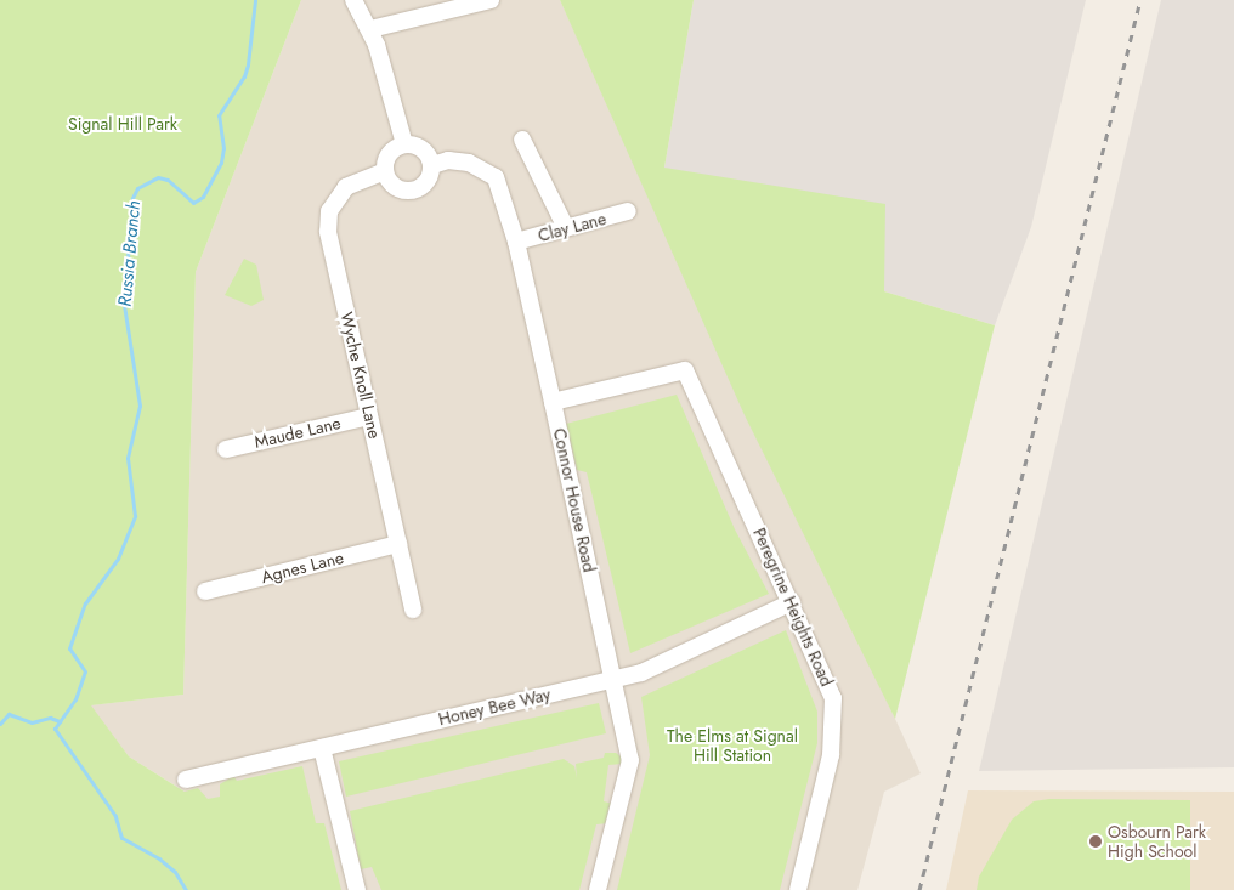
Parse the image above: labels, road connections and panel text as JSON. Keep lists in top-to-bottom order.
{
  "streets": {
    "street": [
      "Clay Lane",
      "Wyche Knoll Lane",
      "Maude Lane",
      "Connor House Road",
      "Agnes Lane",
      "Peregrine Heights Road",
      "Honey Bee Way"
    ]
  },
  "crossings": [
    ["Clay Lane", "Connor House Road"],
    ["Wyche Knoll Lane", "Maude Lane"],
    ["Wyche Knoll Lane", "Connor House Road"],
    ["Wyche Knoll Lane", "Agnes Lane"],
    ["Connor House Road", "Peregrine Heights Road"],
    ["Connor House Road", "Honey Bee Way"],
    ["Peregrine Heights Road", "Honey Bee Way"]
  ],
  "water": ["Russia Branch"],
  "parks": ["Signal Hill Park", "The Elms at Signal Hill Station"],
  "places": ["Osbourn Park High School"]
}
